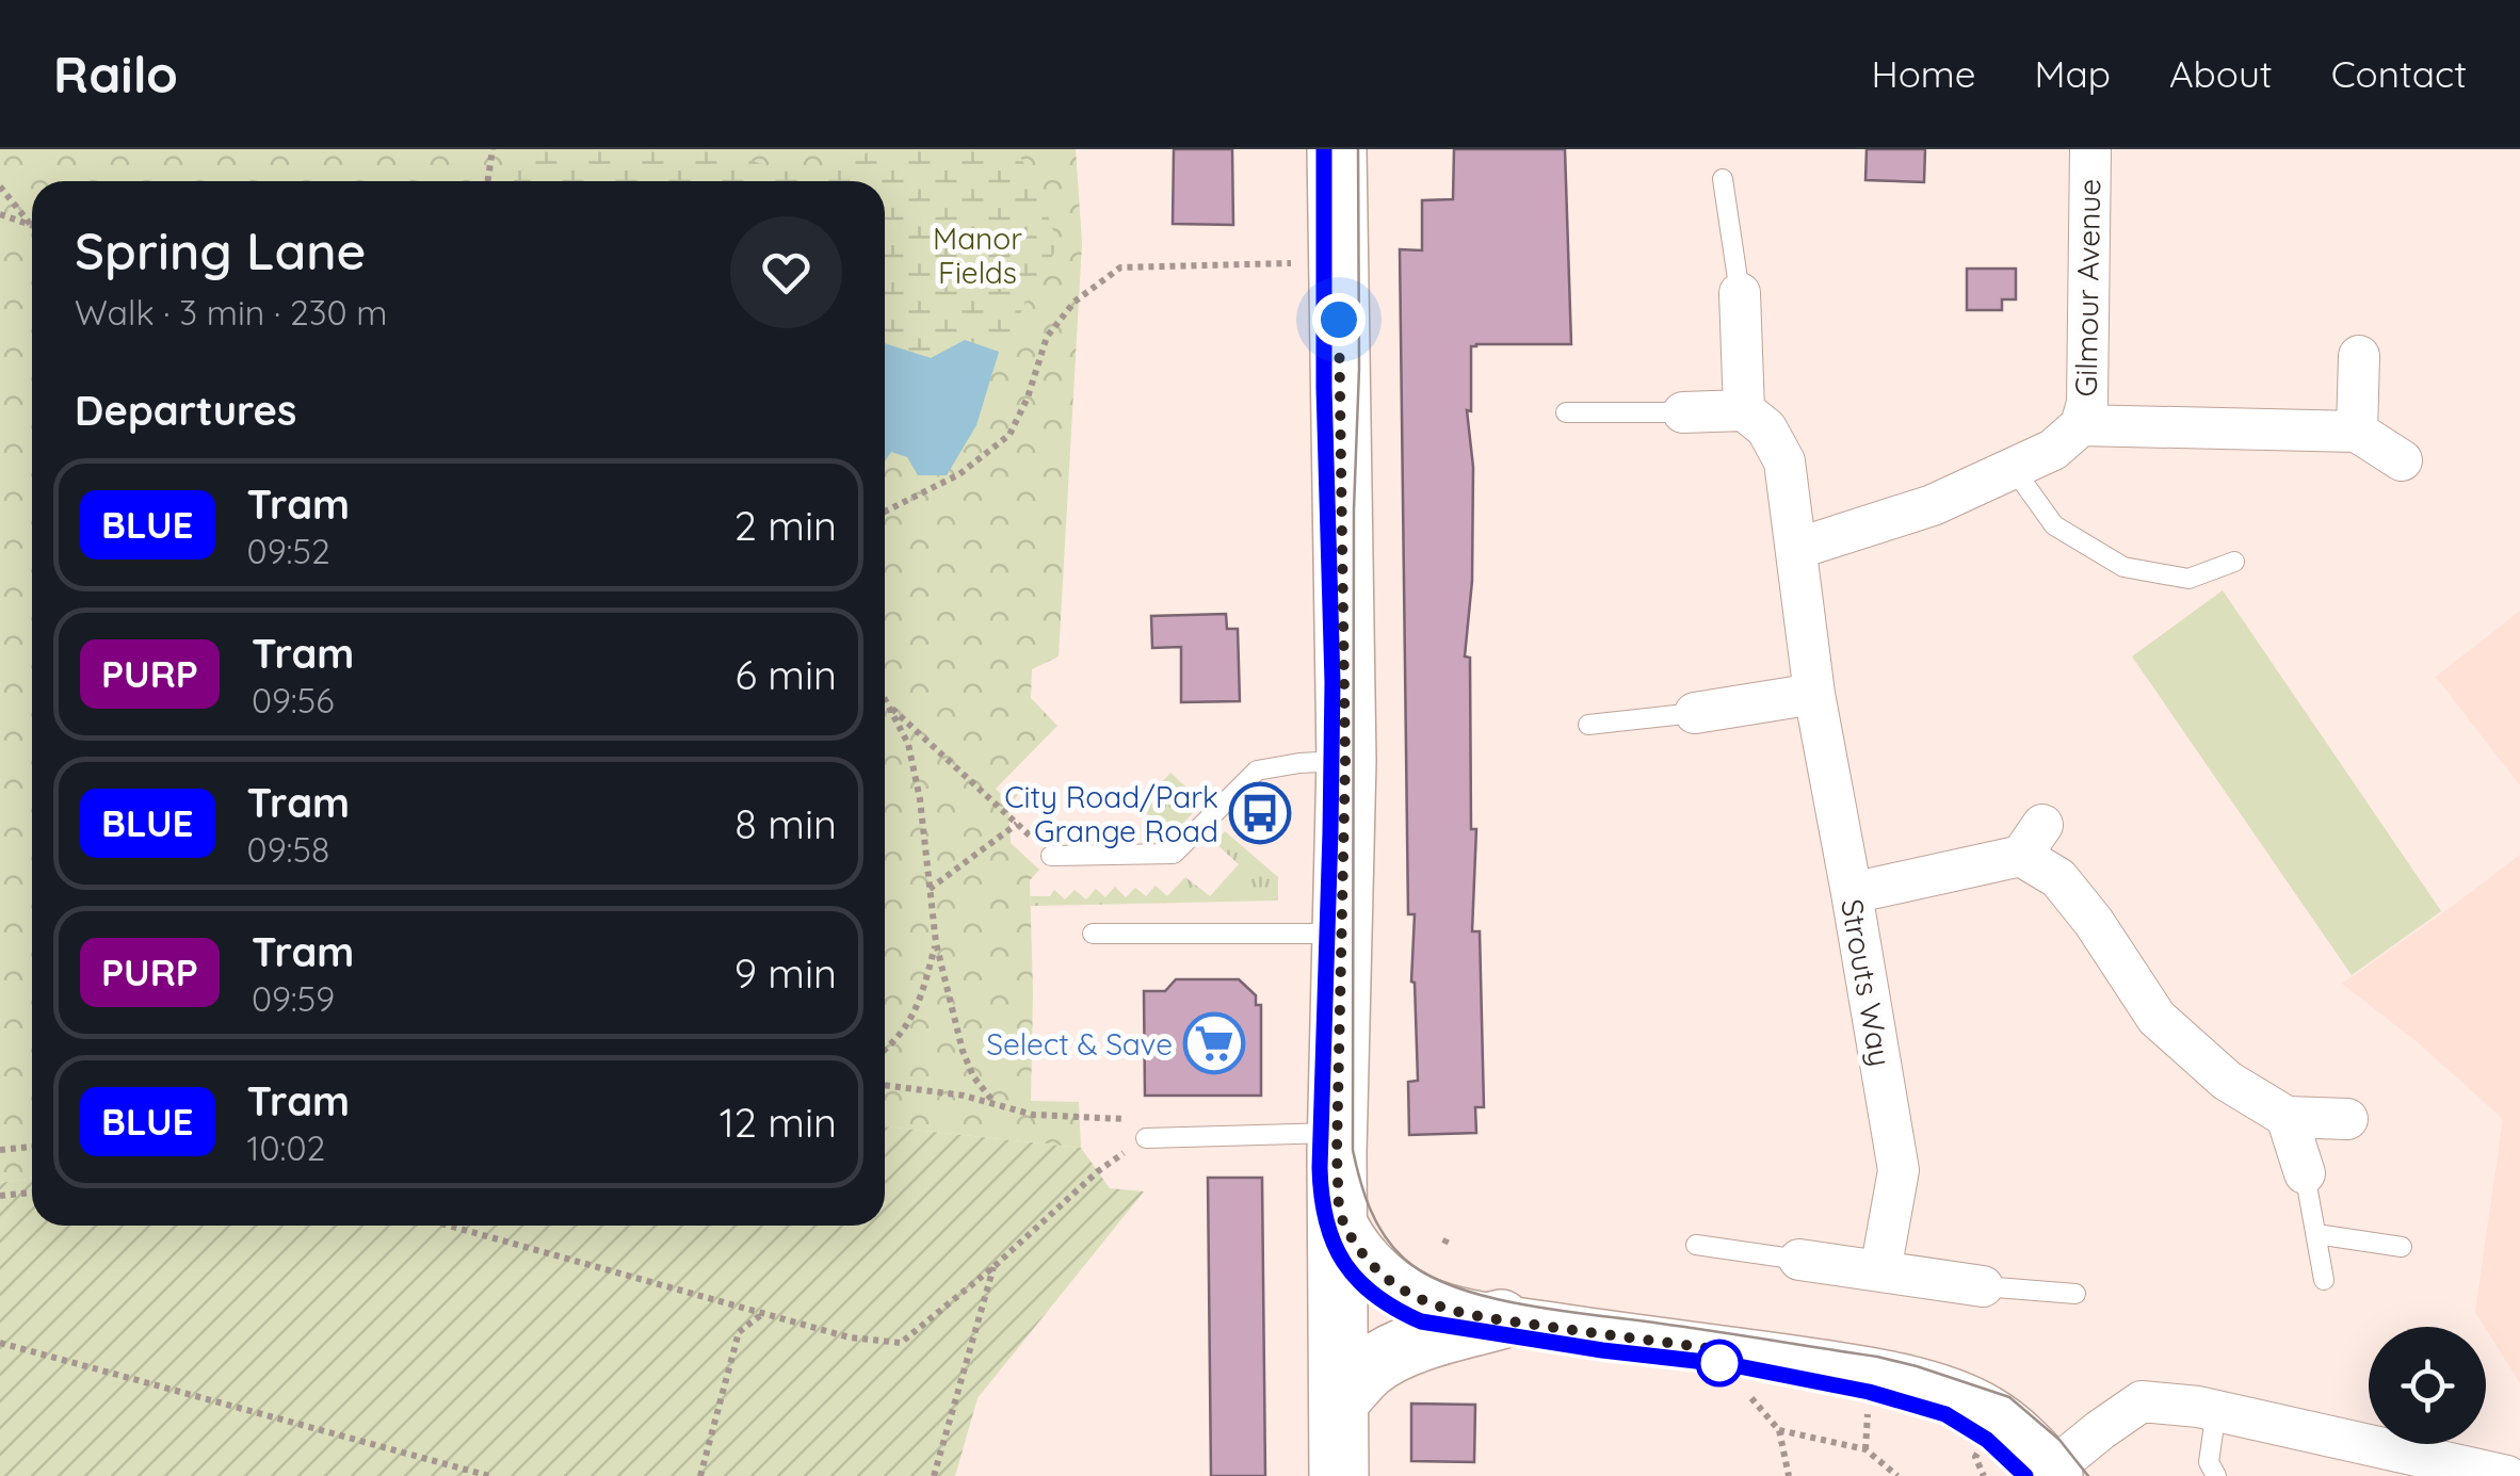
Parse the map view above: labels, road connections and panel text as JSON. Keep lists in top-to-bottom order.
{
  "streets": {
    "street": ["Gilmour Avenue", "Strouts Way"]
  },
  "crossings": [
    ["Gilmour Avenue", "Strouts Way"]
  ],
  "parks": ["Manor Fields"],
  "places": {
    "bus stop": ["City Road/Park Grange Road"],
    "supermarket": ["Select & Save"]
  },
  "lines": ["tram line BLUE"],
  "page": {
    "header": "Railo",
    "nav": [
      "Home",
      "Map",
      "About",
      "Contact"
    ],
    "heading": [
      ["Spring Lane", "Walk · 3 min · 230 m"],
      "Departures"
    ],
    "list": [
      {
        "mark": "BLUE",
        "name": "Tram",
        "note": "09:52",
        "value": "2 min"
      },
      {
        "mark": "PURP",
        "name": "Tram",
        "note": "09:56",
        "value": "6 min"
      },
      {
        "mark": "BLUE",
        "name": "Tram",
        "note": "09:58",
        "value": "8 min"
      },
      {
        "mark": "PURP",
        "name": "Tram",
        "note": "09:59",
        "value": "9 min"
      },
      {
        "mark": "BLUE",
        "name": "Tram",
        "note": "10:02",
        "value": "12 min"
      }
    ]
  }
}
